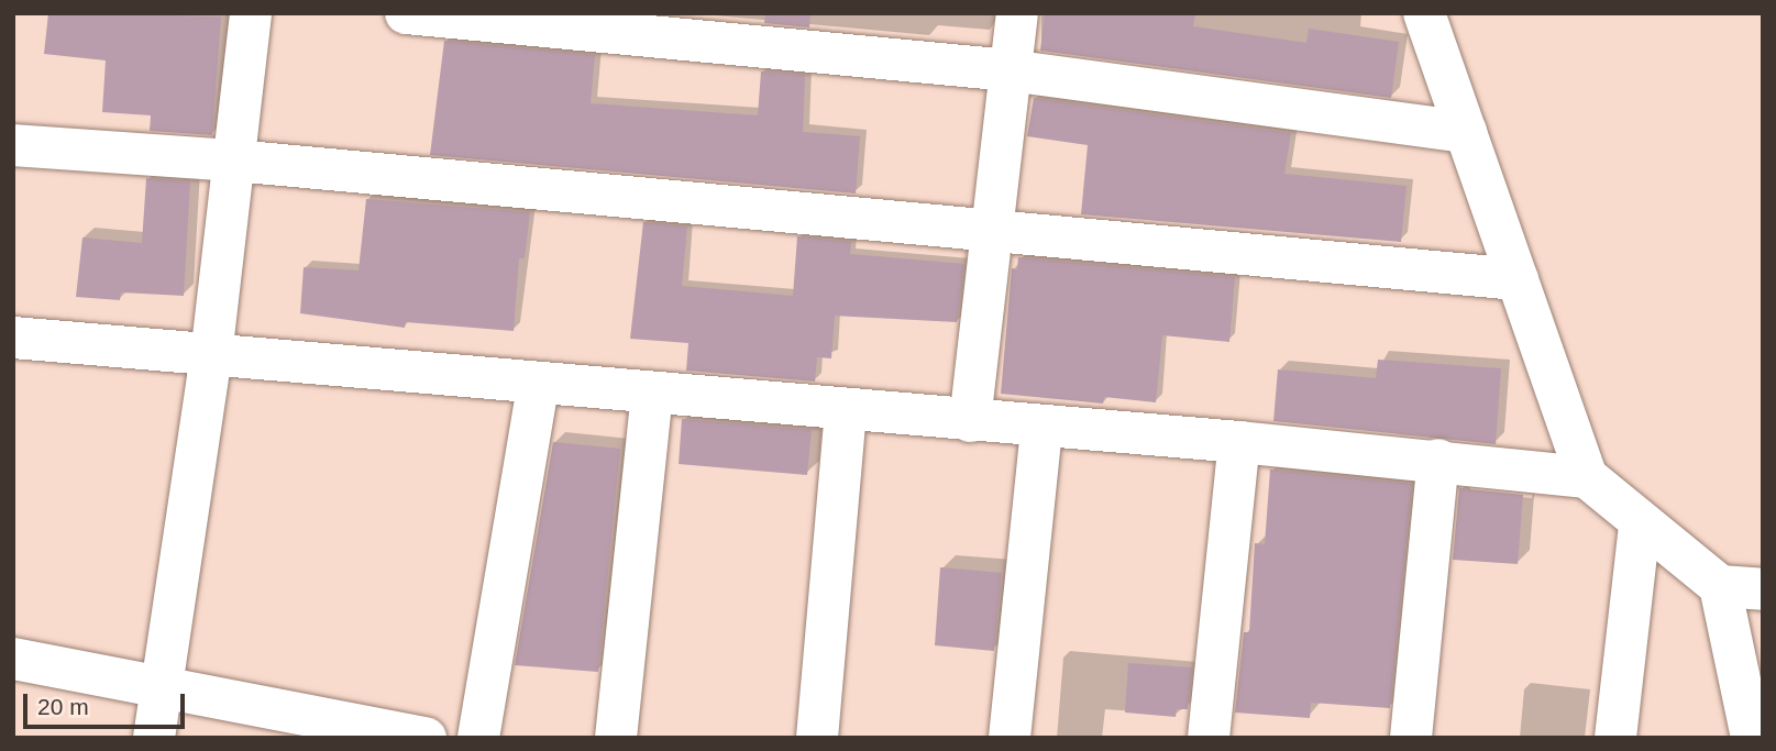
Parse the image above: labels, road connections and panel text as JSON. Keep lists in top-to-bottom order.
{
  "scale_bar": "20 m"
}
